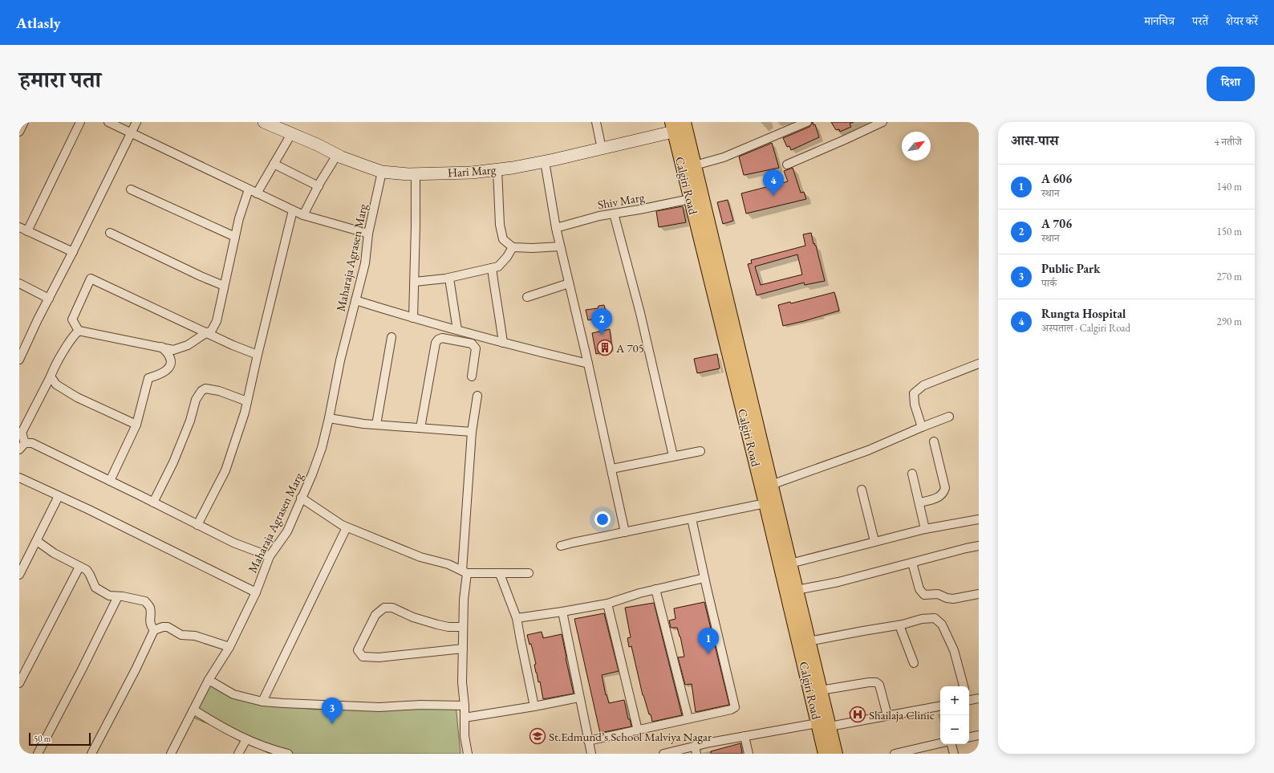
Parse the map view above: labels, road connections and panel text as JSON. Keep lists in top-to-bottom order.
{
  "streets": {
    "main road": ["Calgiri Road"],
    "street": ["Hari Marg", "Shiv Marg", "Maharaja Agrasen Marg"]
  },
  "crossings": [
    ["Hari Marg", "Calgiri Road"],
    ["Hari Marg", "Maharaja Agrasen Marg"],
    ["Calgiri Road", "Shiv Marg"]
  ],
  "places": {
    "building": ["A 705"],
    "hospital": ["Shailaja Clinic"],
    "school or university": ["St.Edmund’s School Malviya Nagar"]
  },
  "scale_bar": "50 m",
  "north": "top right",
  "page": {
    "header": "Atlasly",
    "nav": ["मानचित्र", "परतें", "शेयर करें"],
    "title": "हमारा पता",
    "buttons": "दिशा",
    "heading": ["आस-पास", "4 नतीजे"],
    "list": [
      {
        "mark": "1",
        "name": "A 606",
        "note": "स्थान",
        "value": "140 m"
      },
      {
        "mark": "2",
        "name": "A 706",
        "note": "स्थान",
        "value": "150 m"
      },
      {
        "mark": "3",
        "name": "Public Park",
        "note": "पार्क",
        "value": "270 m"
      },
      {
        "mark": "4",
        "name": "Rungta Hospital",
        "note": "अस्पताल · Calgiri Road",
        "value": "290 m"
      }
    ],
    "pins": [
      "4",
      "2",
      "1",
      "3"
    ],
    "map_buttons": ["+", "−"],
    "scale": "50 m"
  }
}
